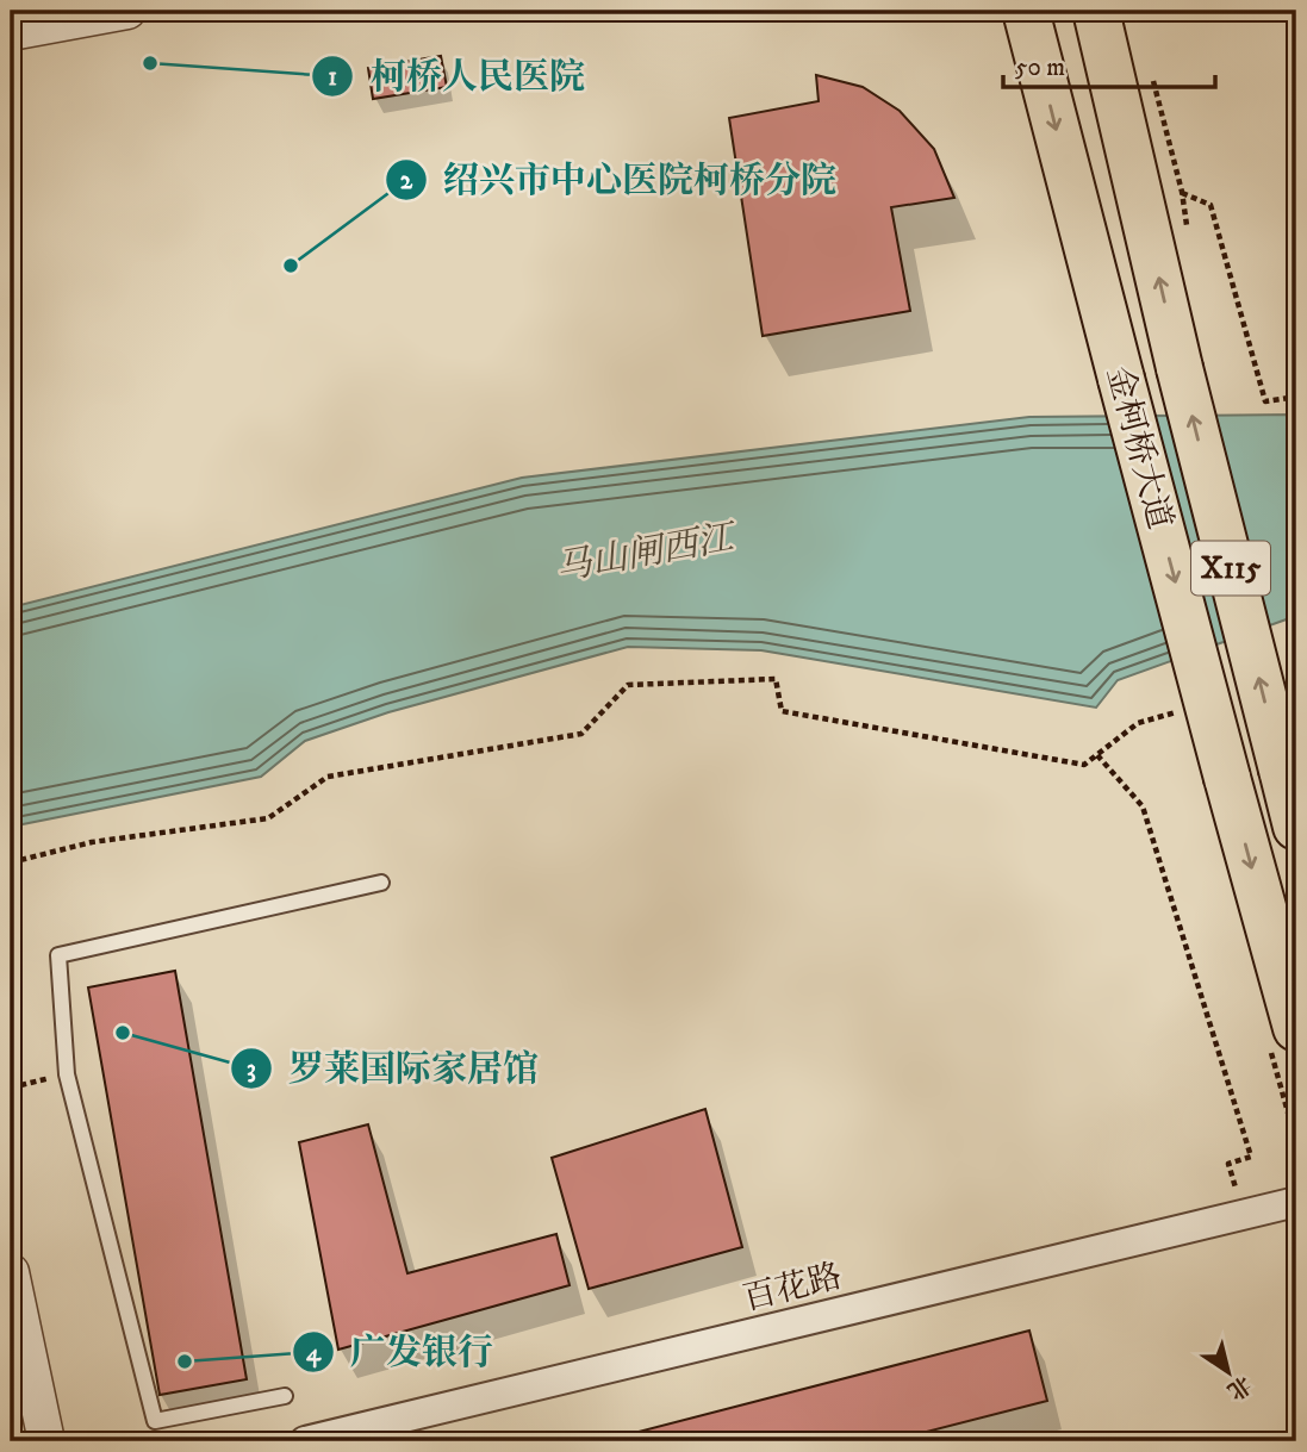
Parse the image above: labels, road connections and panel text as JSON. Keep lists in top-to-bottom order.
{
  "streets": {
    "main road": ["金柯桥大道", "X115"],
    "street": ["百花路"]
  },
  "water": ["马山闸西江"],
  "places": [
    "柯桥人民医院",
    "绍兴市中心医院柯桥分院",
    "罗莱国际家居馆",
    "广发银行"
  ],
  "scale_bar": "50 m",
  "north": "bottom right"
}
